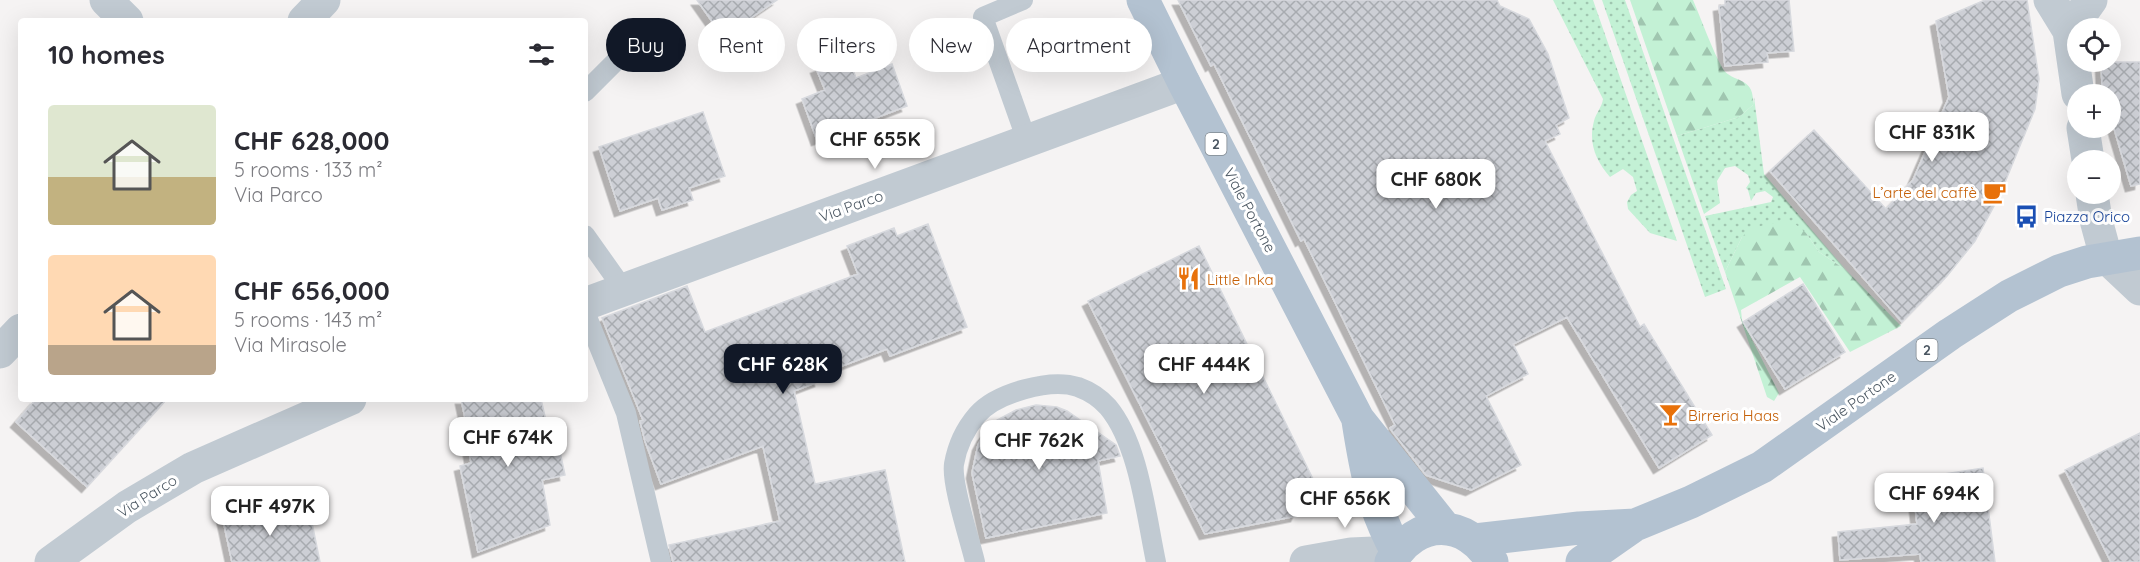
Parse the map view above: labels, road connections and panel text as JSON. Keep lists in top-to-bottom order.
{
  "streets": {
    "main road": ["2", "Viale Portone"],
    "street": ["Via Parco"]
  },
  "crossings": [
    ["2", "Viale Portone"],
    ["Via Parco", "Viale Portone"]
  ],
  "places": {
    "cafe": ["L’arte del caffè"],
    "bus stop": ["Piazza Orico"],
    "restaurant": ["Little Inka"],
    "bar": ["Birreria Haas"]
  },
  "page": {
    "map_buttons": ["+", "−"],
    "chip": [
      "Buy",
      "Rent",
      "Filters",
      "New",
      "Apartment"
    ],
    "heading": "10 homes",
    "list": [
      {
        "name": "CHF 628,000",
        "note": "5 rooms · 133 m² · Via Parco"
      },
      {
        "name": "CHF 656,000",
        "note": "5 rooms · 143 m² · Via Mirasole"
      }
    ],
    "price": [
      "CHF 831K",
      "CHF 655K",
      "CHF 680K",
      "CHF 628K",
      "CHF 444K",
      "CHF 674K",
      "CHF 762K",
      "CHF 694K",
      "CHF 656K",
      "CHF 497K"
    ]
  }
}
